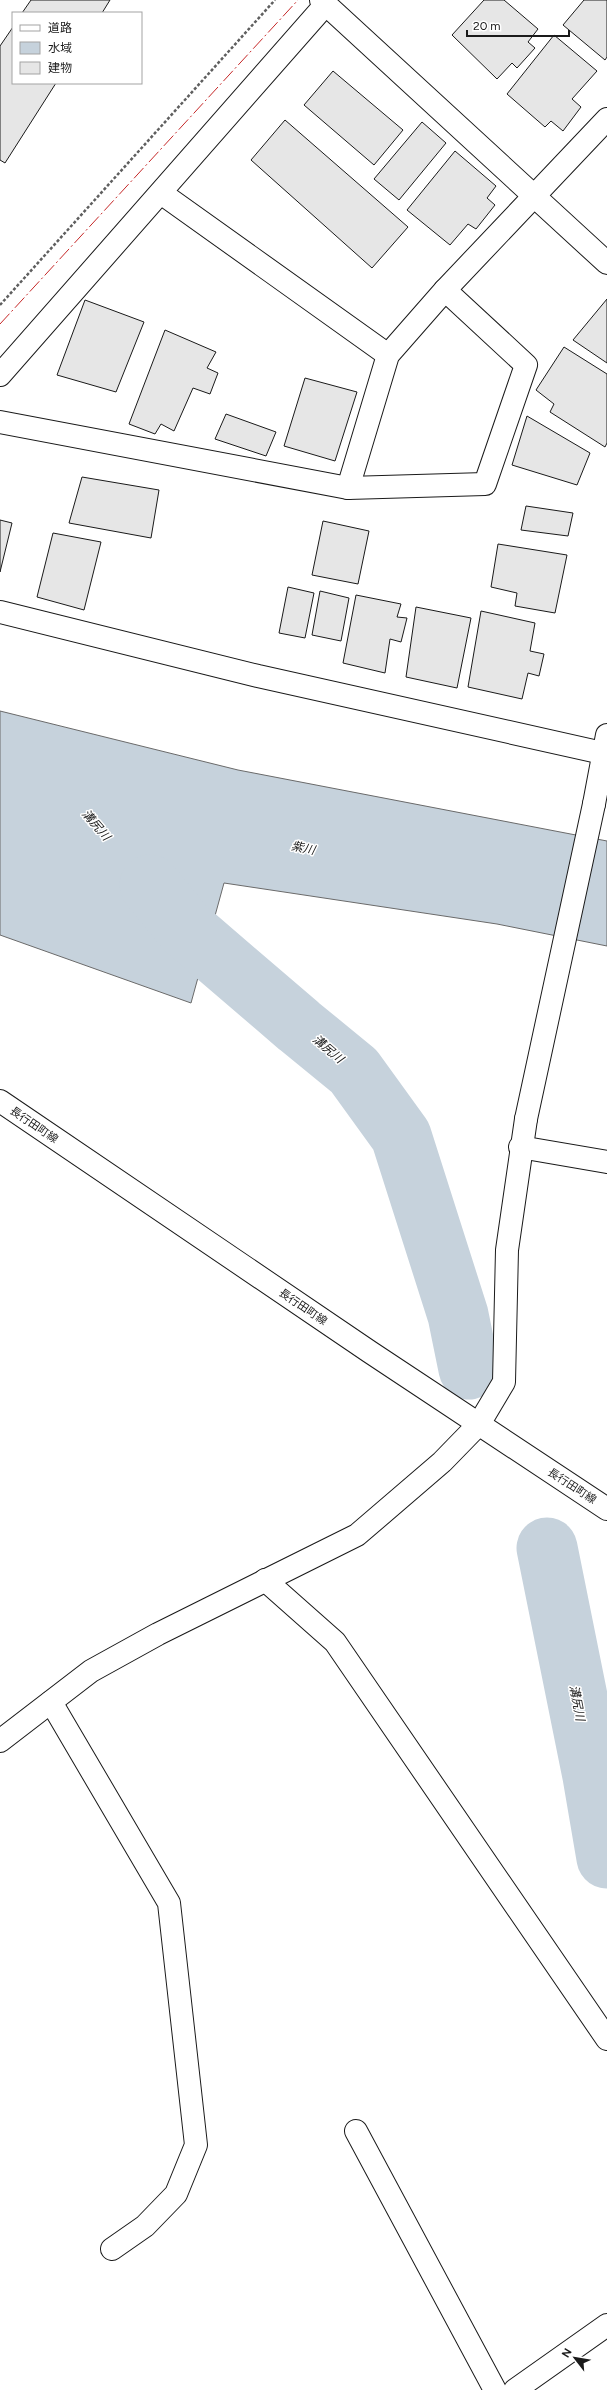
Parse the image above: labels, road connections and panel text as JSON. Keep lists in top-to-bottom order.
{
  "streets": {
    "street": ["長行田町線"]
  },
  "water": ["溝尻川", "紫川"],
  "legend": ["道路", "水域", "建物"],
  "scale_bar": "20 m",
  "north": "top left"
}
